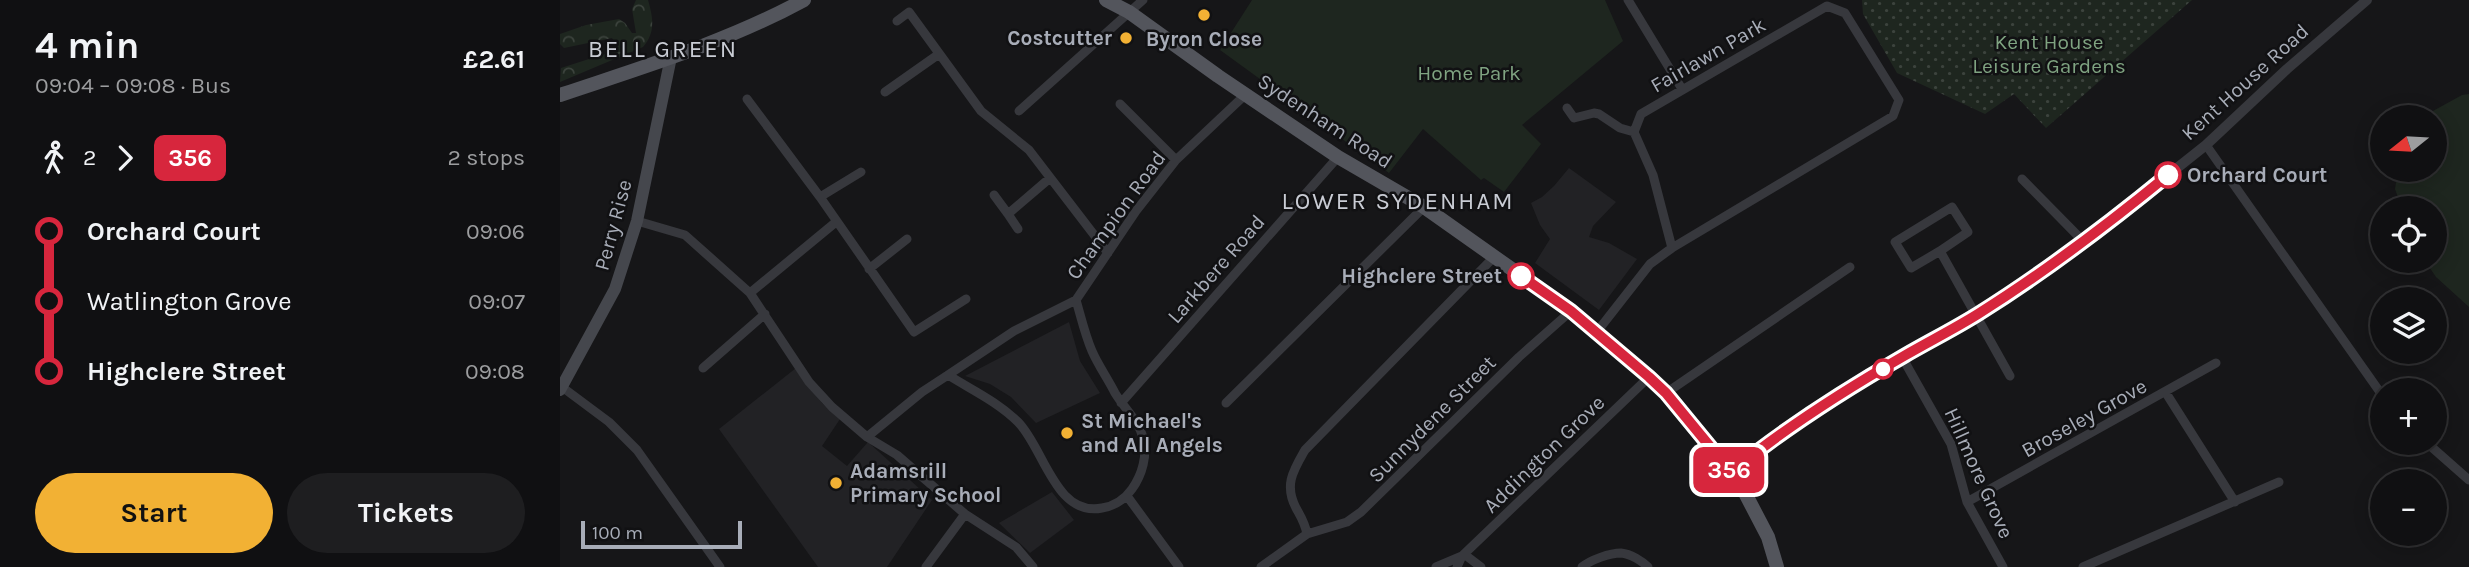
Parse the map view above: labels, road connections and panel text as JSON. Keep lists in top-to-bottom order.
{
  "streets": {
    "main road": ["Sydenham Road", "Perry Rise"],
    "street": [
      "Fairlawn Park",
      "Kent House Road",
      "Champion Road",
      "Larkbere Road",
      "Broseley Grove",
      "Sunnydene Street",
      "Addington Grove",
      "Hillmore Grove"
    ]
  },
  "crossings": [
    ["Fairlawn Park", "Sydenham Road"],
    ["Kent House Road", "Sydenham Road"],
    ["Kent House Road", "Hillmore Grove"],
    ["Sydenham Road", "Champion Road"],
    ["Sydenham Road", "Larkbere Road"],
    ["Sydenham Road", "Sunnydene Street"],
    ["Sydenham Road", "Addington Grove"],
    ["Broseley Grove", "Hillmore Grove"]
  ],
  "districts": ["BELL GREEN", "LOWER SYDENHAM"],
  "parks": ["Kent House Leisure Gardens", "Home Park"],
  "places": [
    "Byron Close",
    "Costcutter",
    "Orchard Court",
    "Highclere Street",
    "St Michael's and All Angels",
    "Adamsrill Primary School"
  ],
  "lines": ["bus line 356"],
  "scale_bar": "100 m",
  "north": "left",
  "page": {
    "heading": ["4 min", "09:04 – 09:08 · Bus", "£2.61"],
    "on_map": "356",
    "map_buttons": ["+", "−"],
    "legs": ["2", "356", "2 stops"],
    "list": [
      {
        "name": "Orchard Court",
        "value": "09:06"
      },
      {
        "name": "Watlington Grove",
        "value": "09:07"
      },
      {
        "name": "Highclere Street",
        "value": "09:08"
      }
    ],
    "buttons": ["Start", "Tickets"],
    "scale": "100 m"
  }
}
